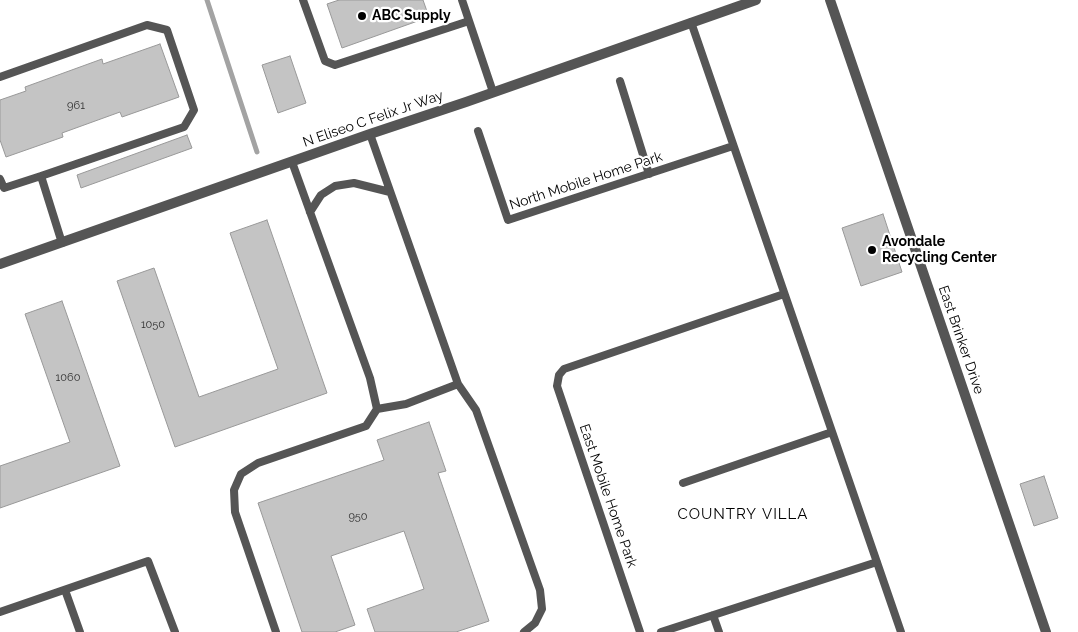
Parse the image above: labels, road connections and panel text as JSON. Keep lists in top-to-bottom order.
{
  "streets": {
    "street": ["N Eliseo C Felix Jr Way", "East Brinker Drive"],
    "lane": ["North Mobile Home Park", "East Mobile Home Park"]
  },
  "districts": ["COUNTRY VILLA"],
  "places": ["ABC Supply", "Avondale Recycling Center"],
  "house_numbers": [
    "961",
    "1050",
    "1060",
    "950"
  ]
}
